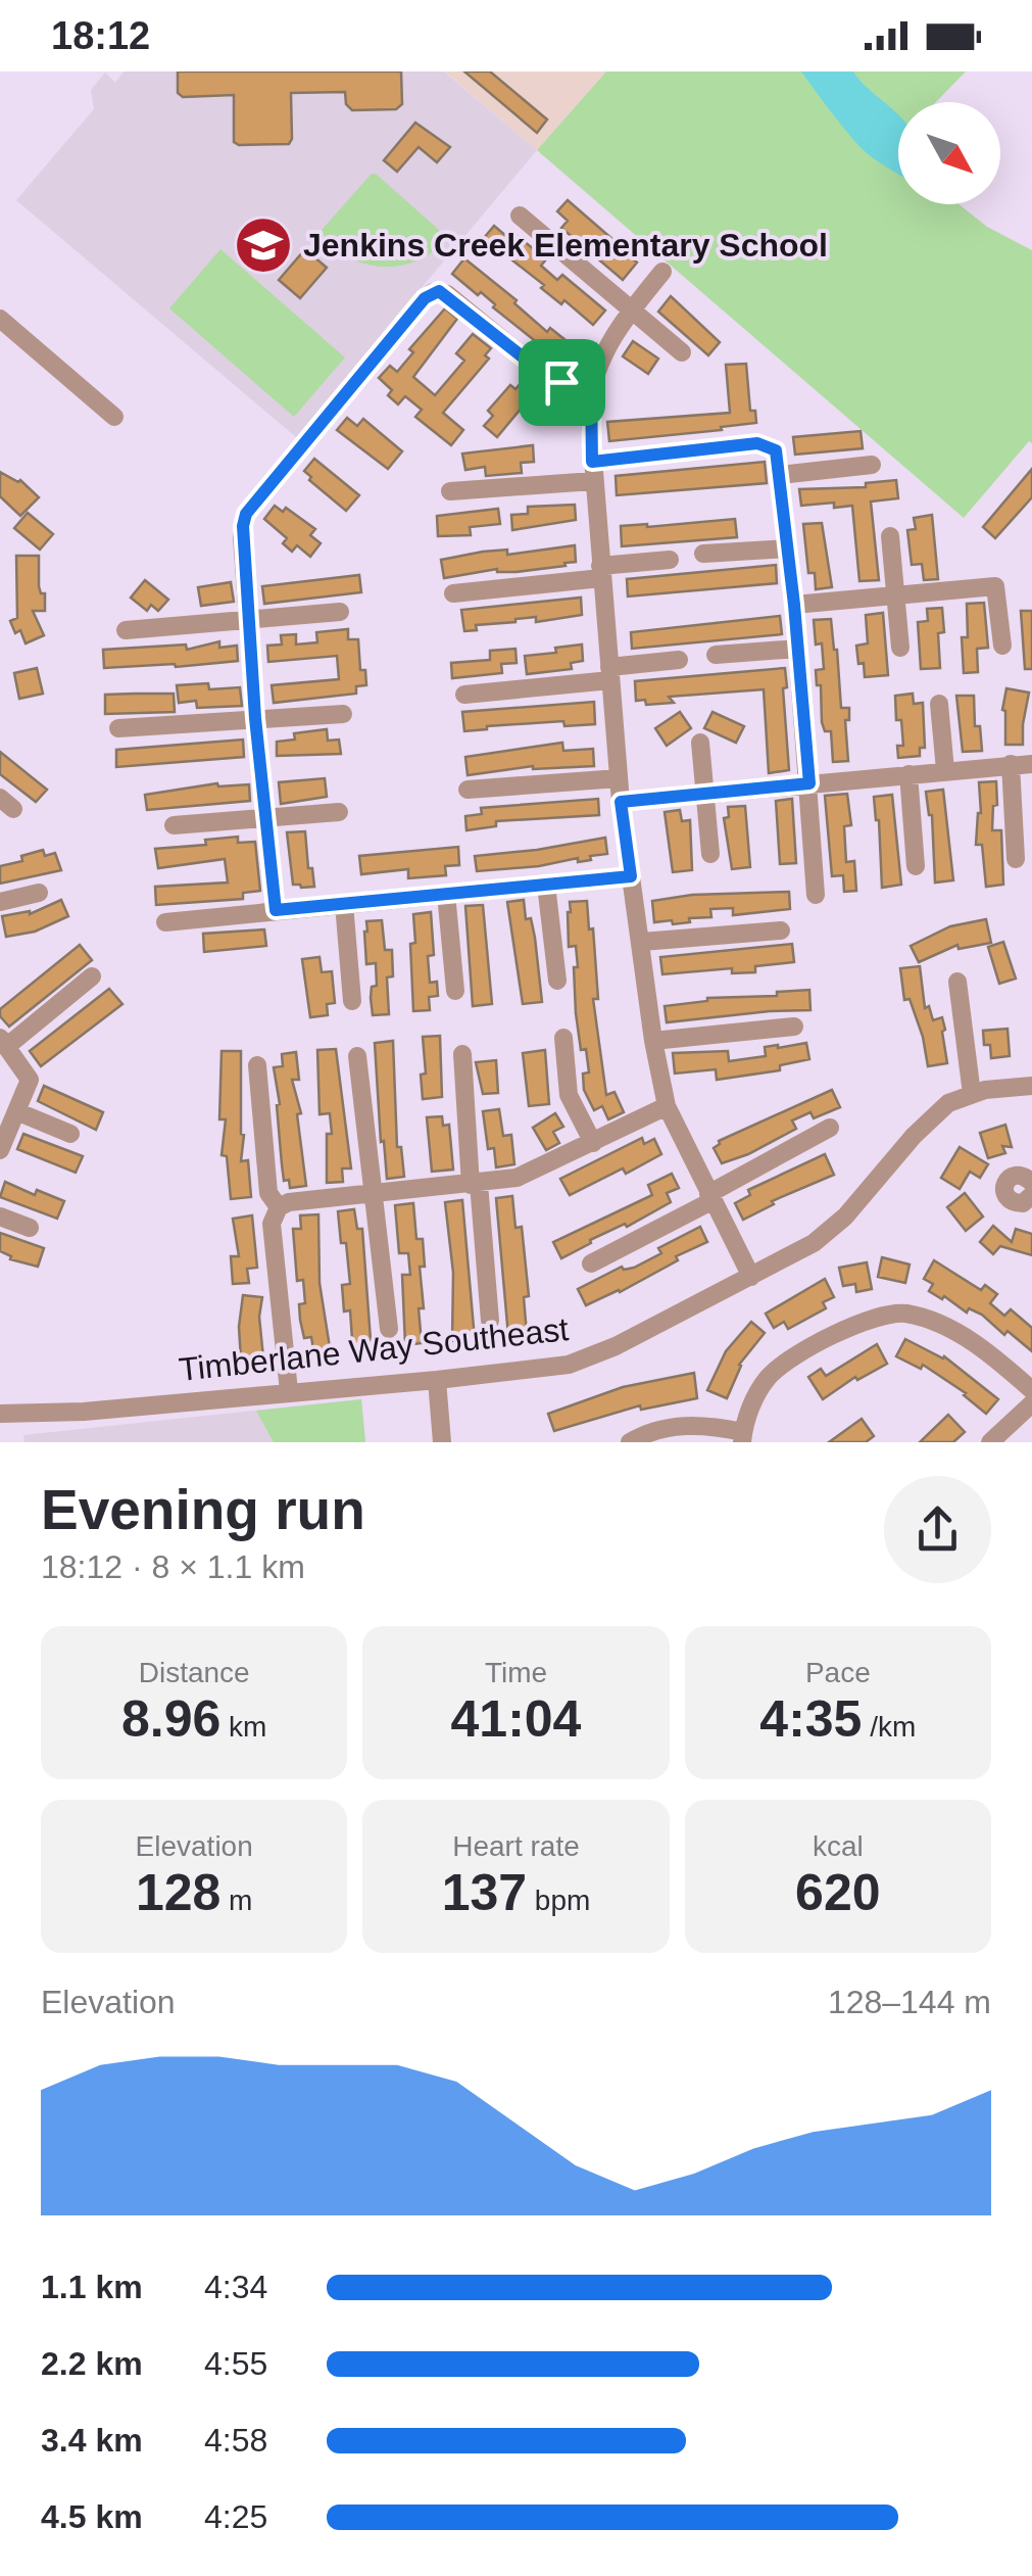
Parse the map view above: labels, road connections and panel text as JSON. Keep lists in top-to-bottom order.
{
  "streets": {
    "street": ["Timberlane Way Southeast"]
  },
  "places": {
    "school or university": ["Jenkins Creek Elementary School"]
  },
  "north": "bottom right",
  "page": {
    "status": "18:12",
    "heading": ["Evening run", "18:12 · 8 × 1.1 km"],
    "stats": [
      ["Distance", "8.96 km"],
      ["Time", "41:04"],
      ["Pace", "4:35 /km"],
      ["Elevation", "128 m"],
      ["Heart rate", "137 bpm"],
      ["kcal", "620"]
    ],
    "chart": ["Elevation", "128–144 m"],
    "list": [
      {
        "name": "1.1 km",
        "note": "4:34"
      },
      {
        "name": "2.2 km",
        "note": "4:55"
      },
      {
        "name": "3.4 km",
        "note": "4:58"
      },
      {
        "name": "4.5 km",
        "note": "4:25"
      }
    ]
  }
}
